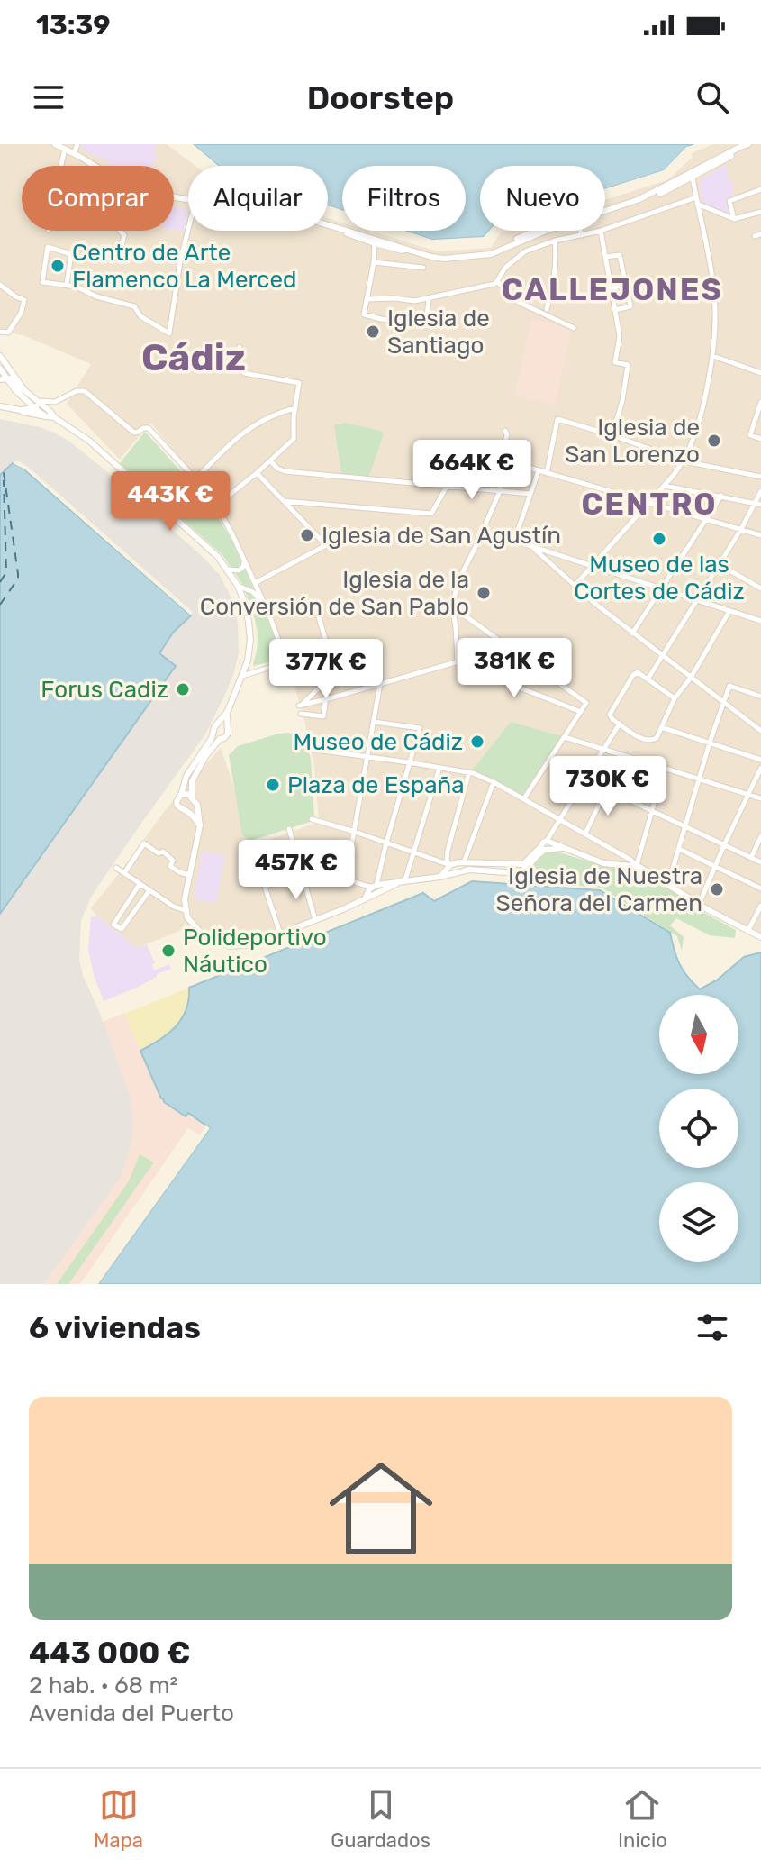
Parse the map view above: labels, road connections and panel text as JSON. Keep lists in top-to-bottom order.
{
  "districts": ["CALLEJONES", "Cádiz", "CENTRO"],
  "places": [
    "Centro de Arte Flamenco La Merced",
    "Iglesia de Santiago",
    "Iglesia de San Lorenzo",
    "Iglesia de San Agustín",
    "Museo de las Cortes de Cádiz",
    "Iglesia de la Conversión de San Pablo",
    "Forus Cadiz",
    "Museo de Cádiz",
    "Plaza de España",
    "Iglesia de Nuestra Señora del Carmen",
    "Polideportivo Náutico"
  ],
  "north": "bottom",
  "page": {
    "status": "13:39",
    "header": "Doorstep",
    "chip": [
      "Comprar",
      "Alquilar",
      "Filtros",
      "Nuevo"
    ],
    "price": [
      "664K €",
      "443K €",
      "381K €",
      "377K €",
      "730K €",
      "457K €"
    ],
    "heading": "6 viviendas",
    "list": [
      {
        "name": "443 000 €",
        "note": "2 hab. · 68 m² · Avenida del Puerto"
      }
    ],
    "tabs": ["Mapa", "Guardados", "Inicio"]
  }
}
